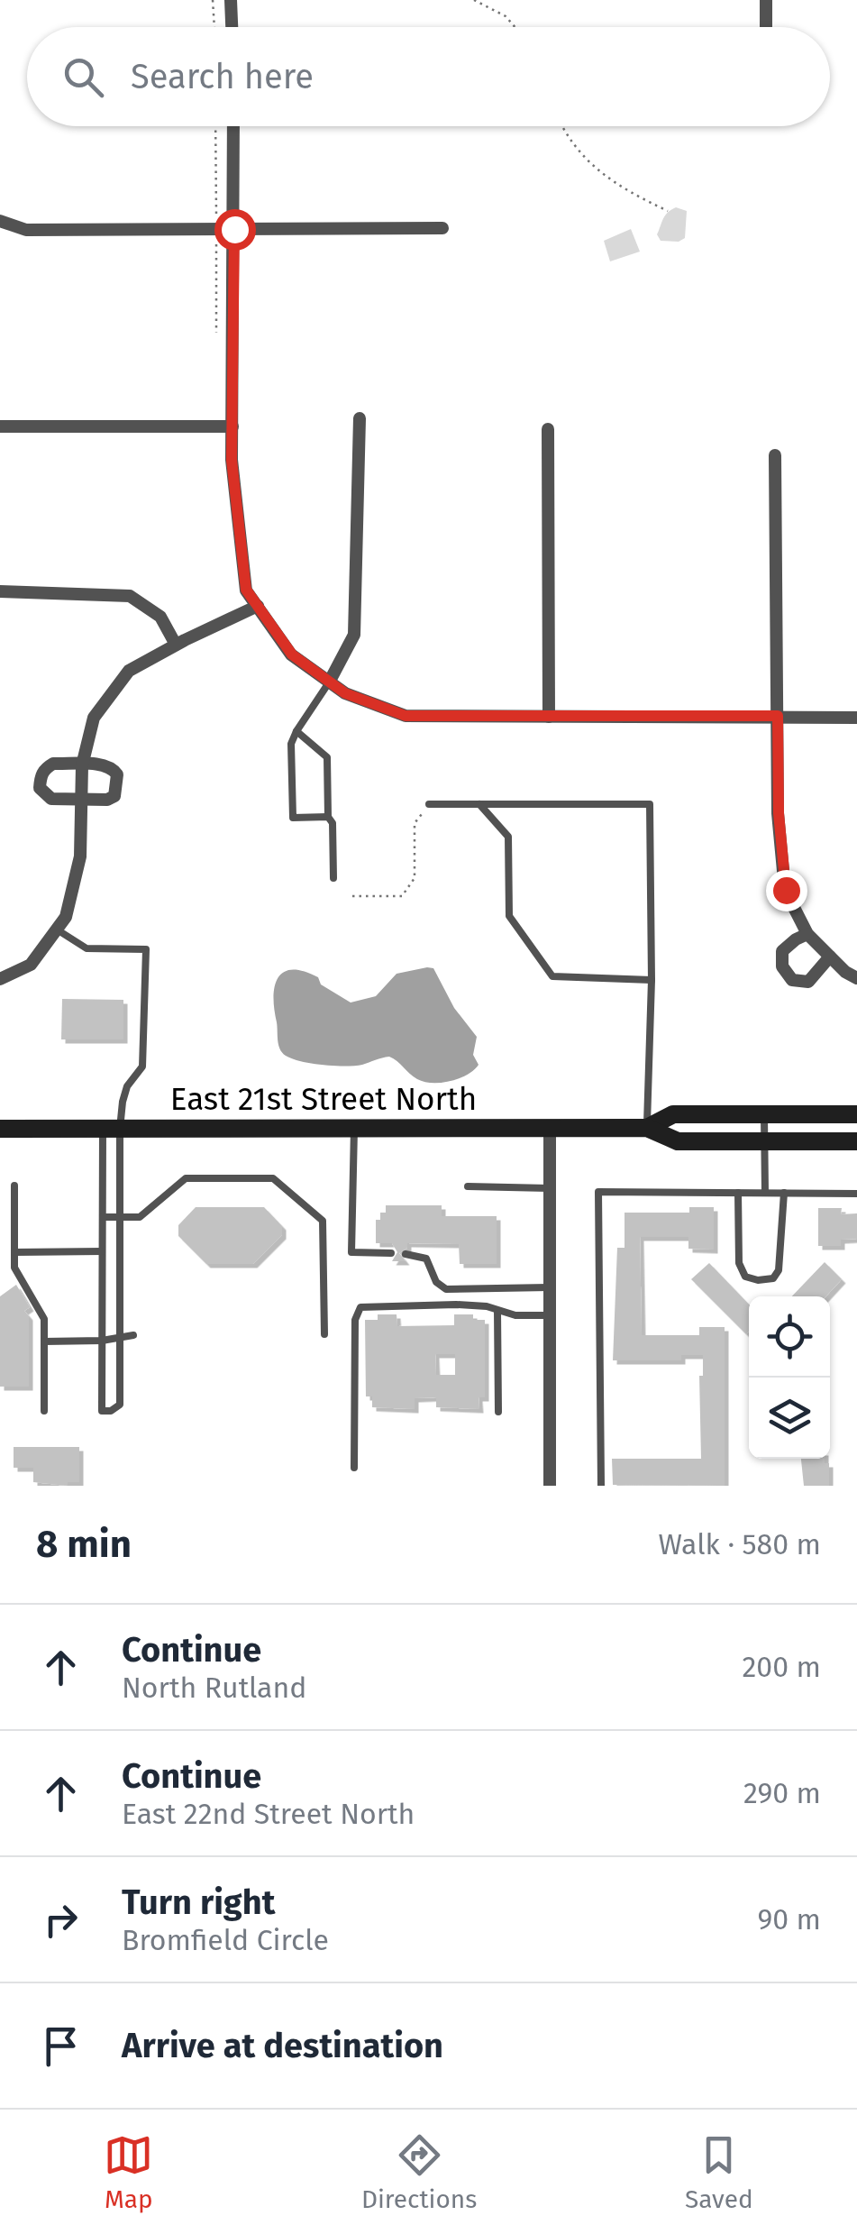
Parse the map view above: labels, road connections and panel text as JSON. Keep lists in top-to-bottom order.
{
  "streets": {
    "main road": ["East 21st Street North"]
  },
  "page": {
    "search": "Search here",
    "heading": ["8 min", "Walk · 580 m"],
    "list": [
      ["Continue", "North Rutland", "200 m"],
      ["Continue", "East 22nd Street North", "290 m"],
      ["Turn right", "Bromfield Circle", "90 m"],
      "Arrive at destination"
    ],
    "nav": ["Map", "Directions", "Saved"]
  }
}
